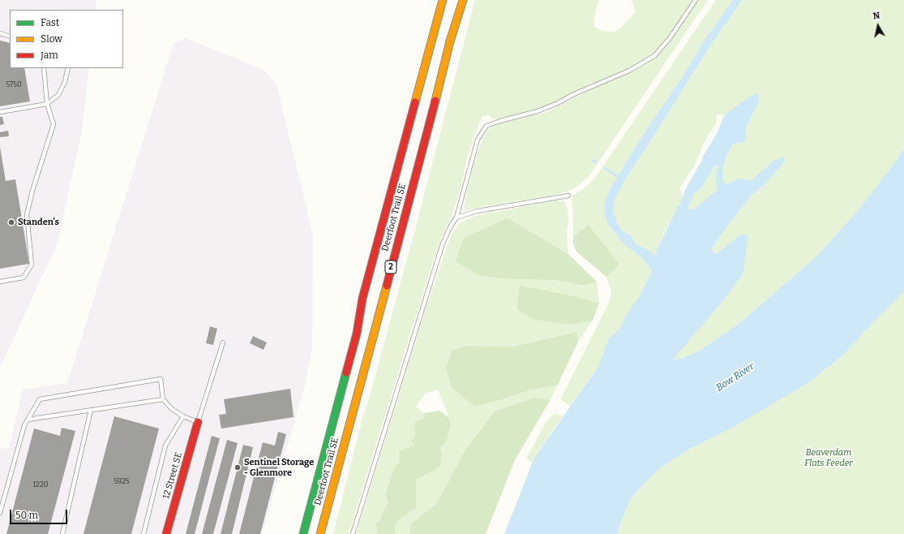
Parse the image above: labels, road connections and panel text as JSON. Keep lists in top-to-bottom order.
{
  "streets": {
    "main road": ["Deerfoot Trail SE", "2", "12 Street SE"]
  },
  "water": ["Bow River"],
  "parks": ["Beaverdam Flats Feeder"],
  "places": ["Standen's", "Sentinel Storage - Glenmore"],
  "house_numbers": ["5750", "5925", "1220"],
  "legend": ["Fast", "Slow", "Jam"],
  "scale_bar": "50 m",
  "north": "top"
}
